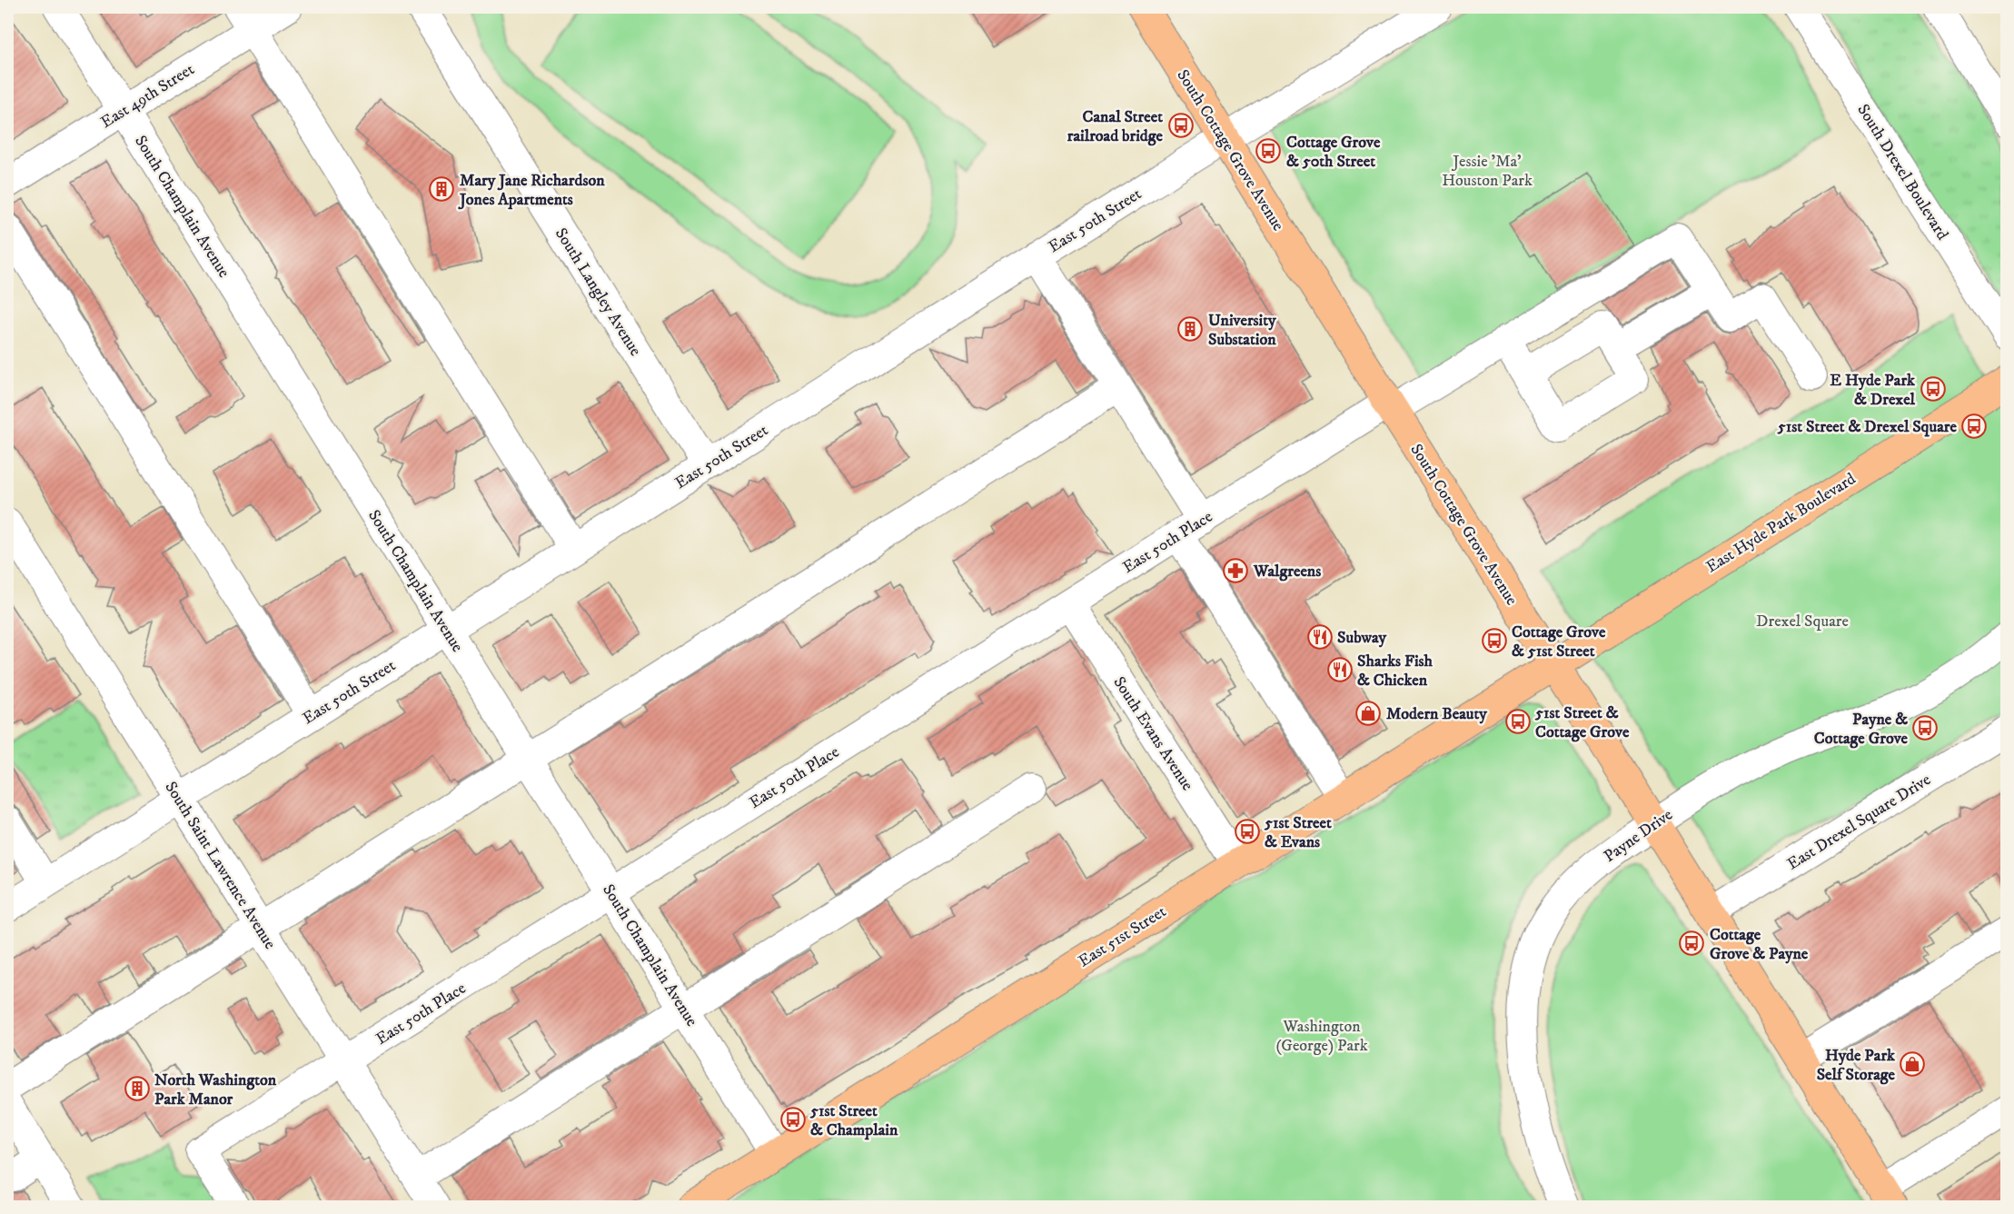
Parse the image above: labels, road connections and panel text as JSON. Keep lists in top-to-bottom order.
{
  "streets": {
    "main road": ["South Cottage Grove Avenue", "East Hyde Park Boulevard", "East 51st Street"],
    "street": [
      "East 49th Street",
      "South Drexel Boulevard",
      "South Champlain Avenue",
      "East 50th Street",
      "South Langley Avenue",
      "East 50th Place",
      "South Evans Avenue",
      "East Drexel Square Drive",
      "Payne Drive",
      "South Saint Lawrence Avenue"
    ]
  },
  "crossings": [
    ["East 49th Street", "South Champlain Avenue"],
    ["South Cottage Grove Avenue", "East 50th Street"],
    ["South Cottage Grove Avenue", "East Hyde Park Boulevard"],
    ["South Cottage Grove Avenue", "East 50th Place"],
    ["South Cottage Grove Avenue", "East Drexel Square Drive"],
    ["South Cottage Grove Avenue", "Payne Drive"],
    ["South Cottage Grove Avenue", "East 51st Street"],
    ["South Champlain Avenue", "East 50th Street"],
    ["South Champlain Avenue", "East 50th Place"],
    ["South Champlain Avenue", "East 51st Street"],
    ["East 50th Street", "South Langley Avenue"],
    ["East 50th Street", "South Saint Lawrence Avenue"],
    ["East Hyde Park Boulevard", "East 51st Street"],
    ["East 50th Place", "South Evans Avenue"],
    ["East 50th Place", "South Saint Lawrence Avenue"],
    ["South Evans Avenue", "East 51st Street"]
  ],
  "parks": ["Jessie 'Ma' Houston Park", "Drexel Square", "Washington (George) Park"],
  "places": {
    "bus stop": [
      "Canal Street railroad bridge",
      "Cottage Grove & 50th Street",
      "E Hyde Park & Drexel",
      "51st Street & Drexel Square",
      "Cottage Grove & 51st Street",
      "51st Street & Cottage Grove",
      "Payne & Cottage Grove",
      "51st Street & Evans",
      "Cottage Grove & Payne",
      "51st Street & Champlain"
    ],
    "building": ["Mary Jane Richardson Jones Apartments", "University Substation", "North Washington Park Manor"],
    "pharmacy": ["Walgreens"],
    "restaurant": ["Subway", "Sharks Fish & Chicken"],
    "shop": ["Modern Beauty", "Hyde Park Self Storage"]
  }
}
